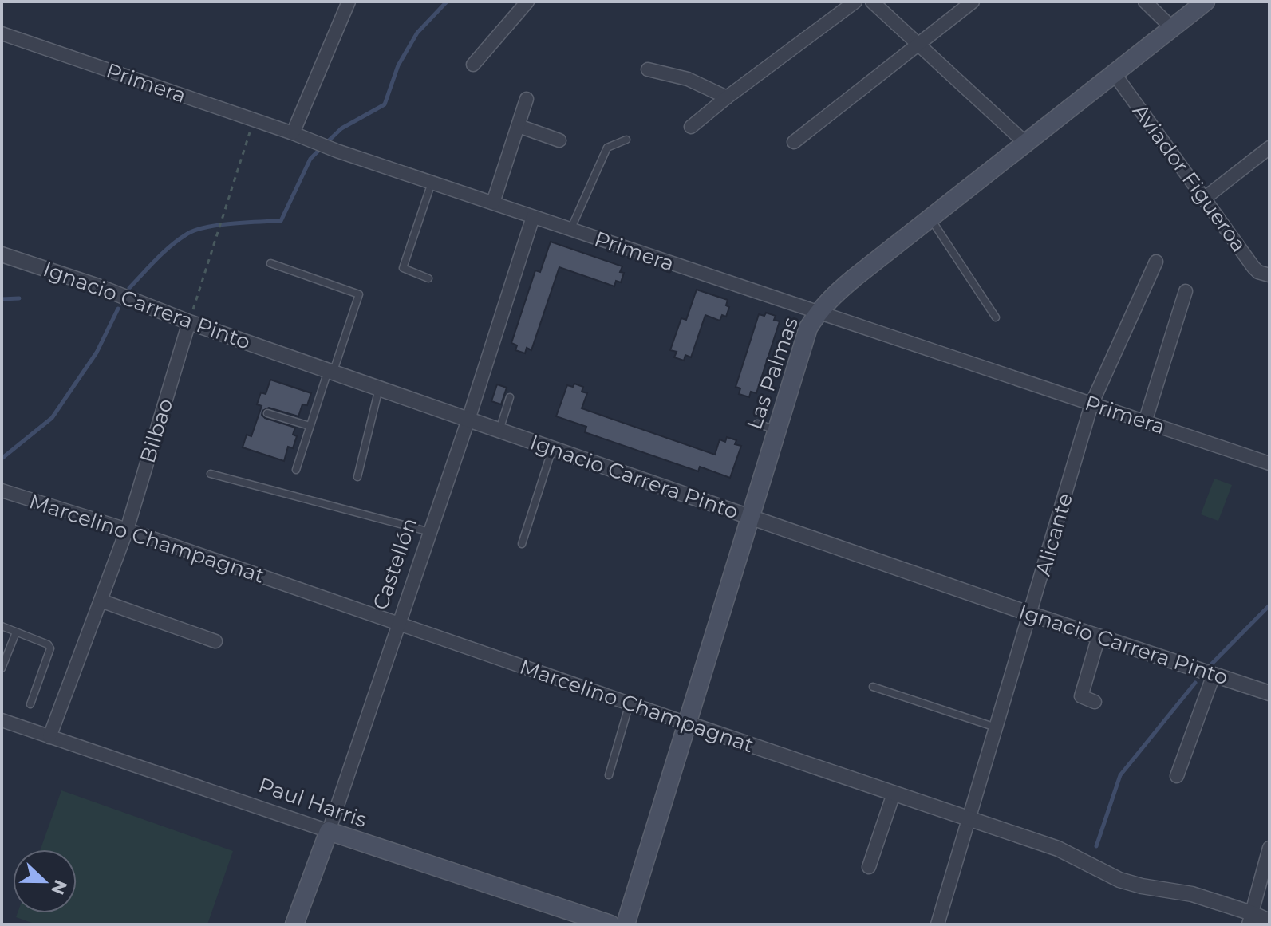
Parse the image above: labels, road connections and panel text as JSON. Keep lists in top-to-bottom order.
{
  "streets": {
    "main road": ["Las Palmas", "Castellón", "Paul Harris"],
    "street": [
      "Primera",
      "Aviador Figueroa",
      "Ignacio Carrera Pinto",
      "Bilbao",
      "Alicante",
      "Marcelino Champagnat"
    ]
  },
  "crossings": [
    ["Primera", "Las Palmas"],
    ["Primera", "Alicante"],
    ["Primera", "Castellón"],
    ["Aviador Figueroa", "Las Palmas"],
    ["Ignacio Carrera Pinto", "Las Palmas"],
    ["Ignacio Carrera Pinto", "Bilbao"],
    ["Ignacio Carrera Pinto", "Alicante"],
    ["Ignacio Carrera Pinto", "Castellón"],
    ["Las Palmas", "Marcelino Champagnat"],
    ["Bilbao", "Marcelino Champagnat"],
    ["Bilbao", "Paul Harris"],
    ["Alicante", "Marcelino Champagnat"],
    ["Marcelino Champagnat", "Castellón"],
    ["Castellón", "Paul Harris"]
  ],
  "north": "right"
}
